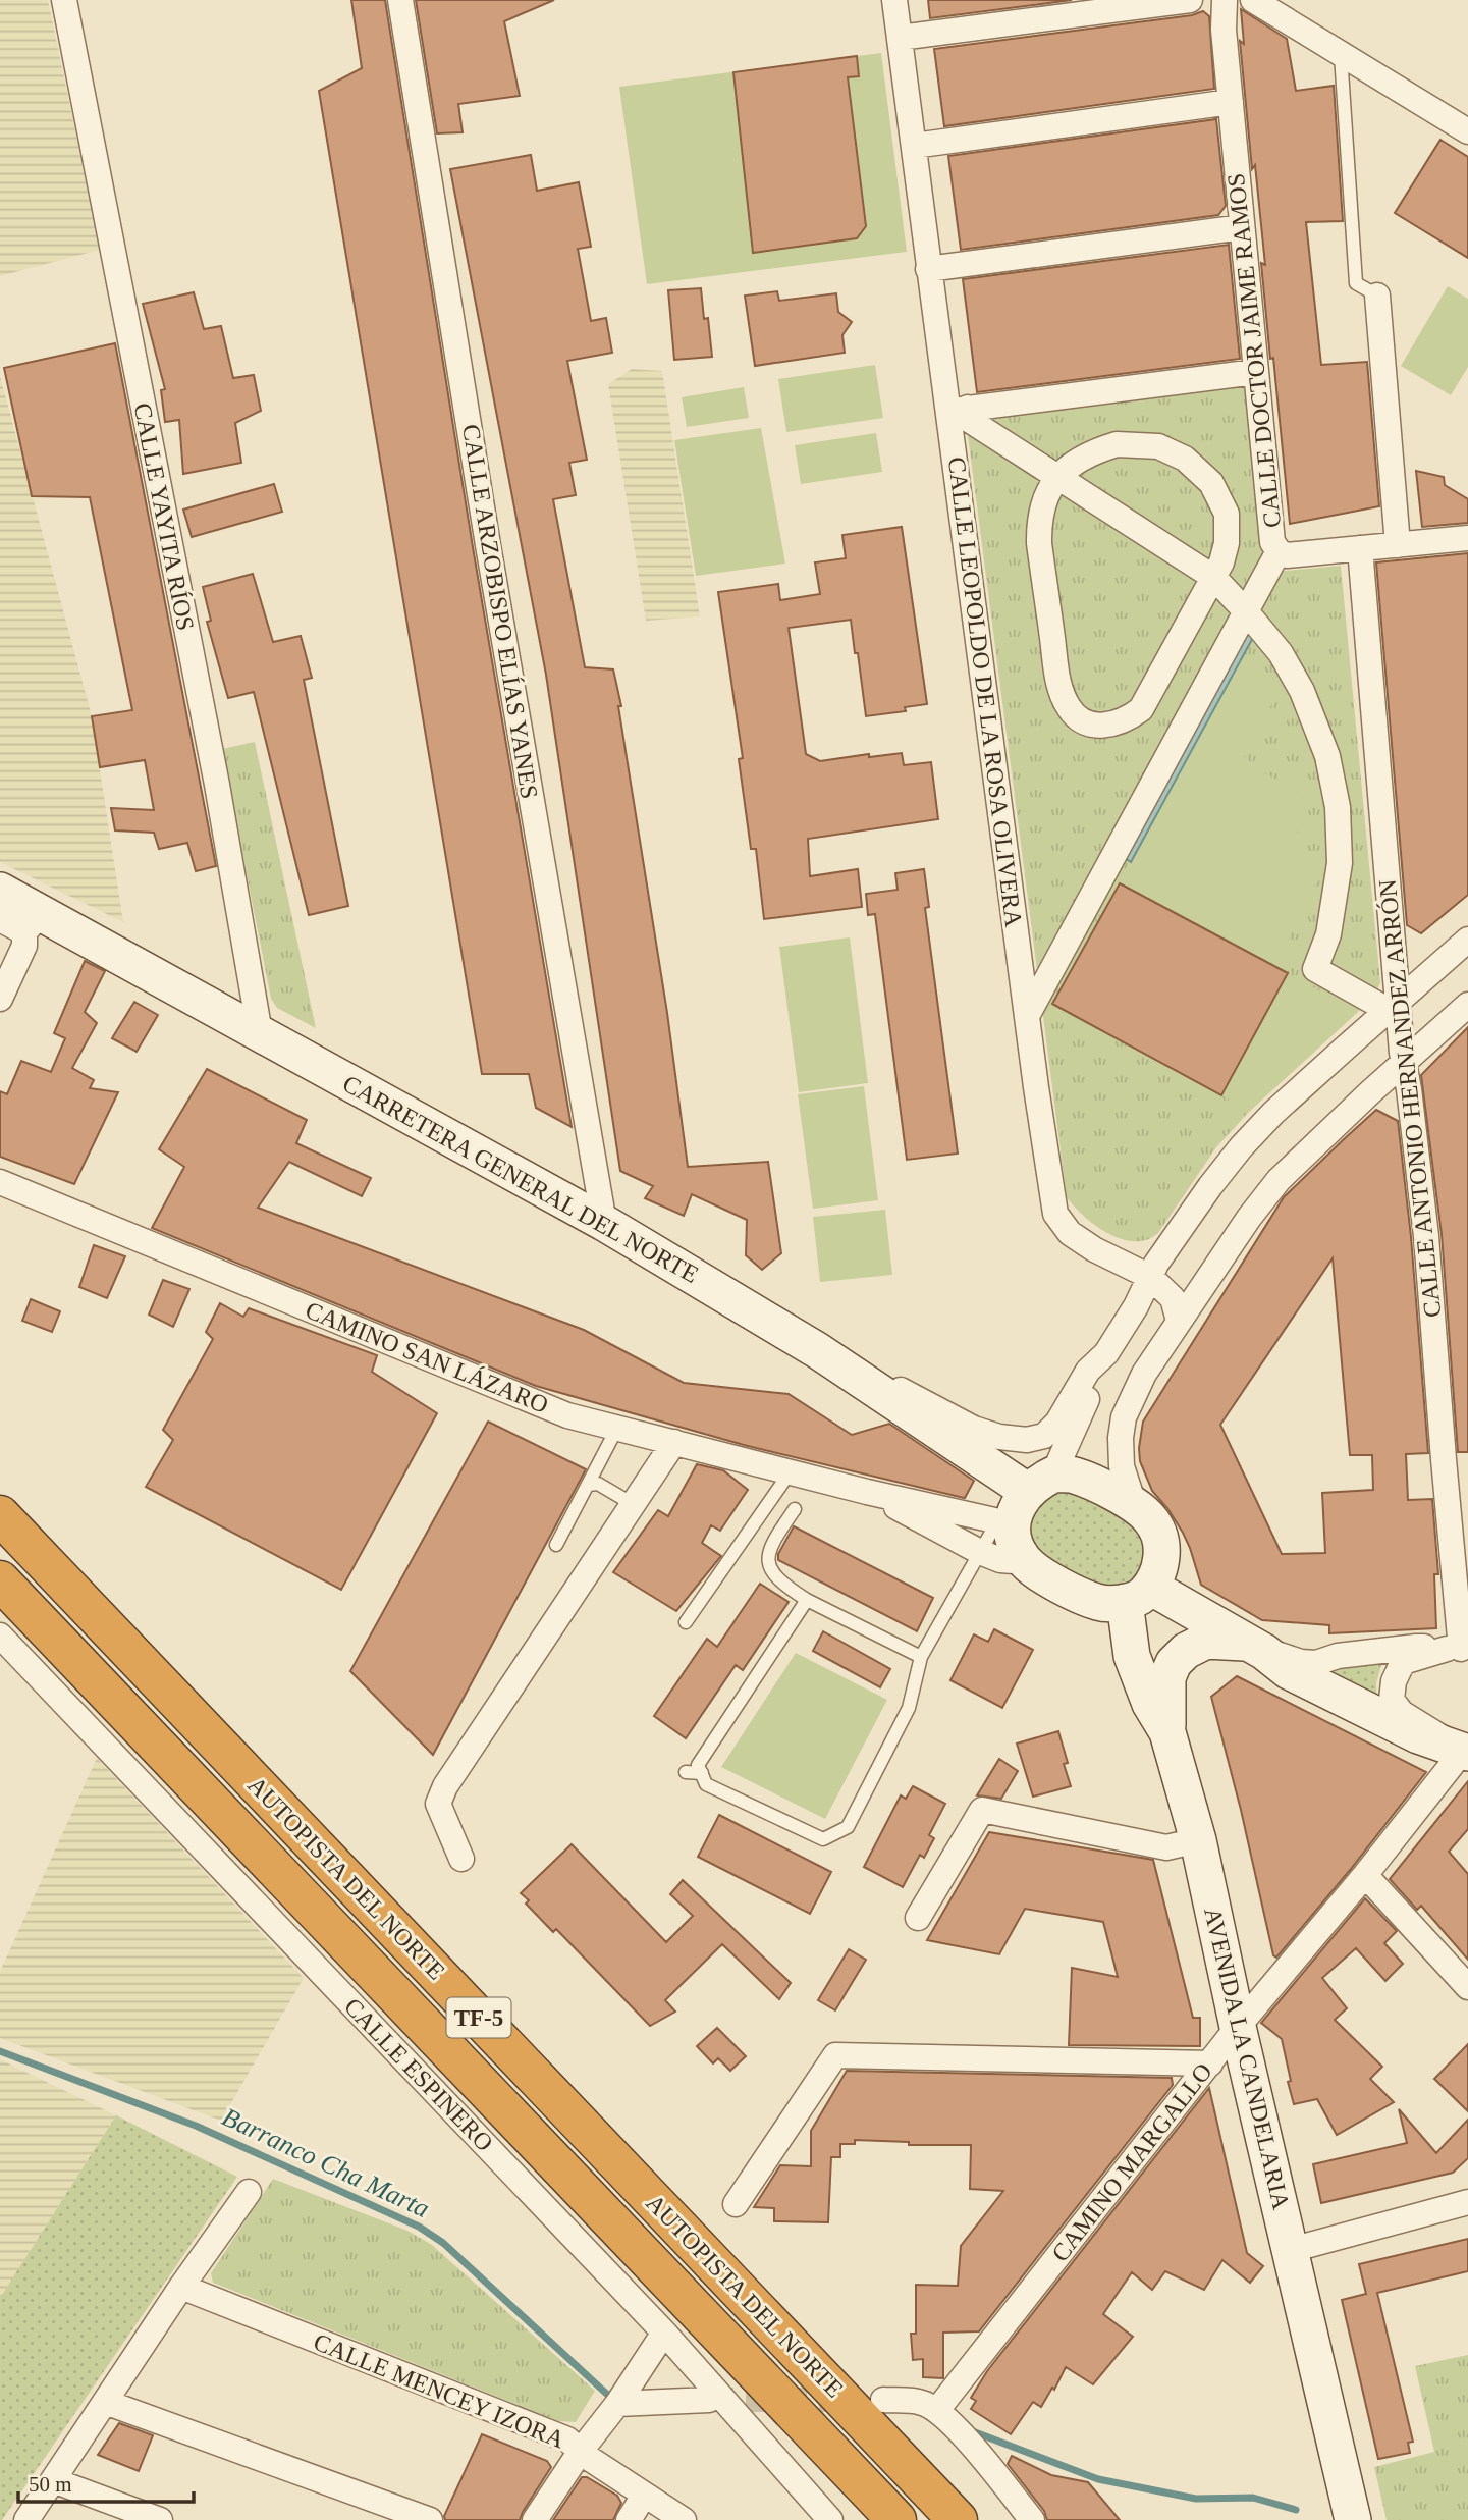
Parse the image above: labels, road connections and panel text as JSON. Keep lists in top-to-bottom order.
{
  "streets": {
    "highway": ["AUTOPISTA DEL NORTE", "TF-5"],
    "main road": ["CARRETERA GENERAL DEL NORTE", "AVENIDA LA CANDELARIA"],
    "street": [
      "CALLE DOCTOR JAIME RAMOS",
      "CALLE YAYITA RÍOS",
      "CALLE ARZOBISPO ELÍAS YANES",
      "CALLE LEOPOLDO DE LA ROSA OLIVERA",
      "CALLE ANTONIO HERNANDEZ ARRÓN",
      "CAMINO SAN LÁZARO",
      "CALLE ESPINERO",
      "CAMINO MARGALLO",
      "CALLE MENCEY IZORA"
    ]
  },
  "crossings": [
    ["CALLE DOCTOR JAIME RAMOS", "CALLE ANTONIO HERNANDEZ ARRÓN"],
    ["CALLE YAYITA RÍOS", "CARRETERA GENERAL DEL NORTE"],
    ["CALLE ARZOBISPO ELÍAS YANES", "CARRETERA GENERAL DEL NORTE"],
    ["CARRETERA GENERAL DEL NORTE", "CAMINO SAN LÁZARO"],
    ["CARRETERA GENERAL DEL NORTE", "AVENIDA LA CANDELARIA"],
    ["CAMINO SAN LÁZARO", "AVENIDA LA CANDELARIA"],
    ["AVENIDA LA CANDELARIA", "CAMINO MARGALLO"]
  ],
  "water": ["Barranco Cha Marta"],
  "scale_bar": "50 m"
}
